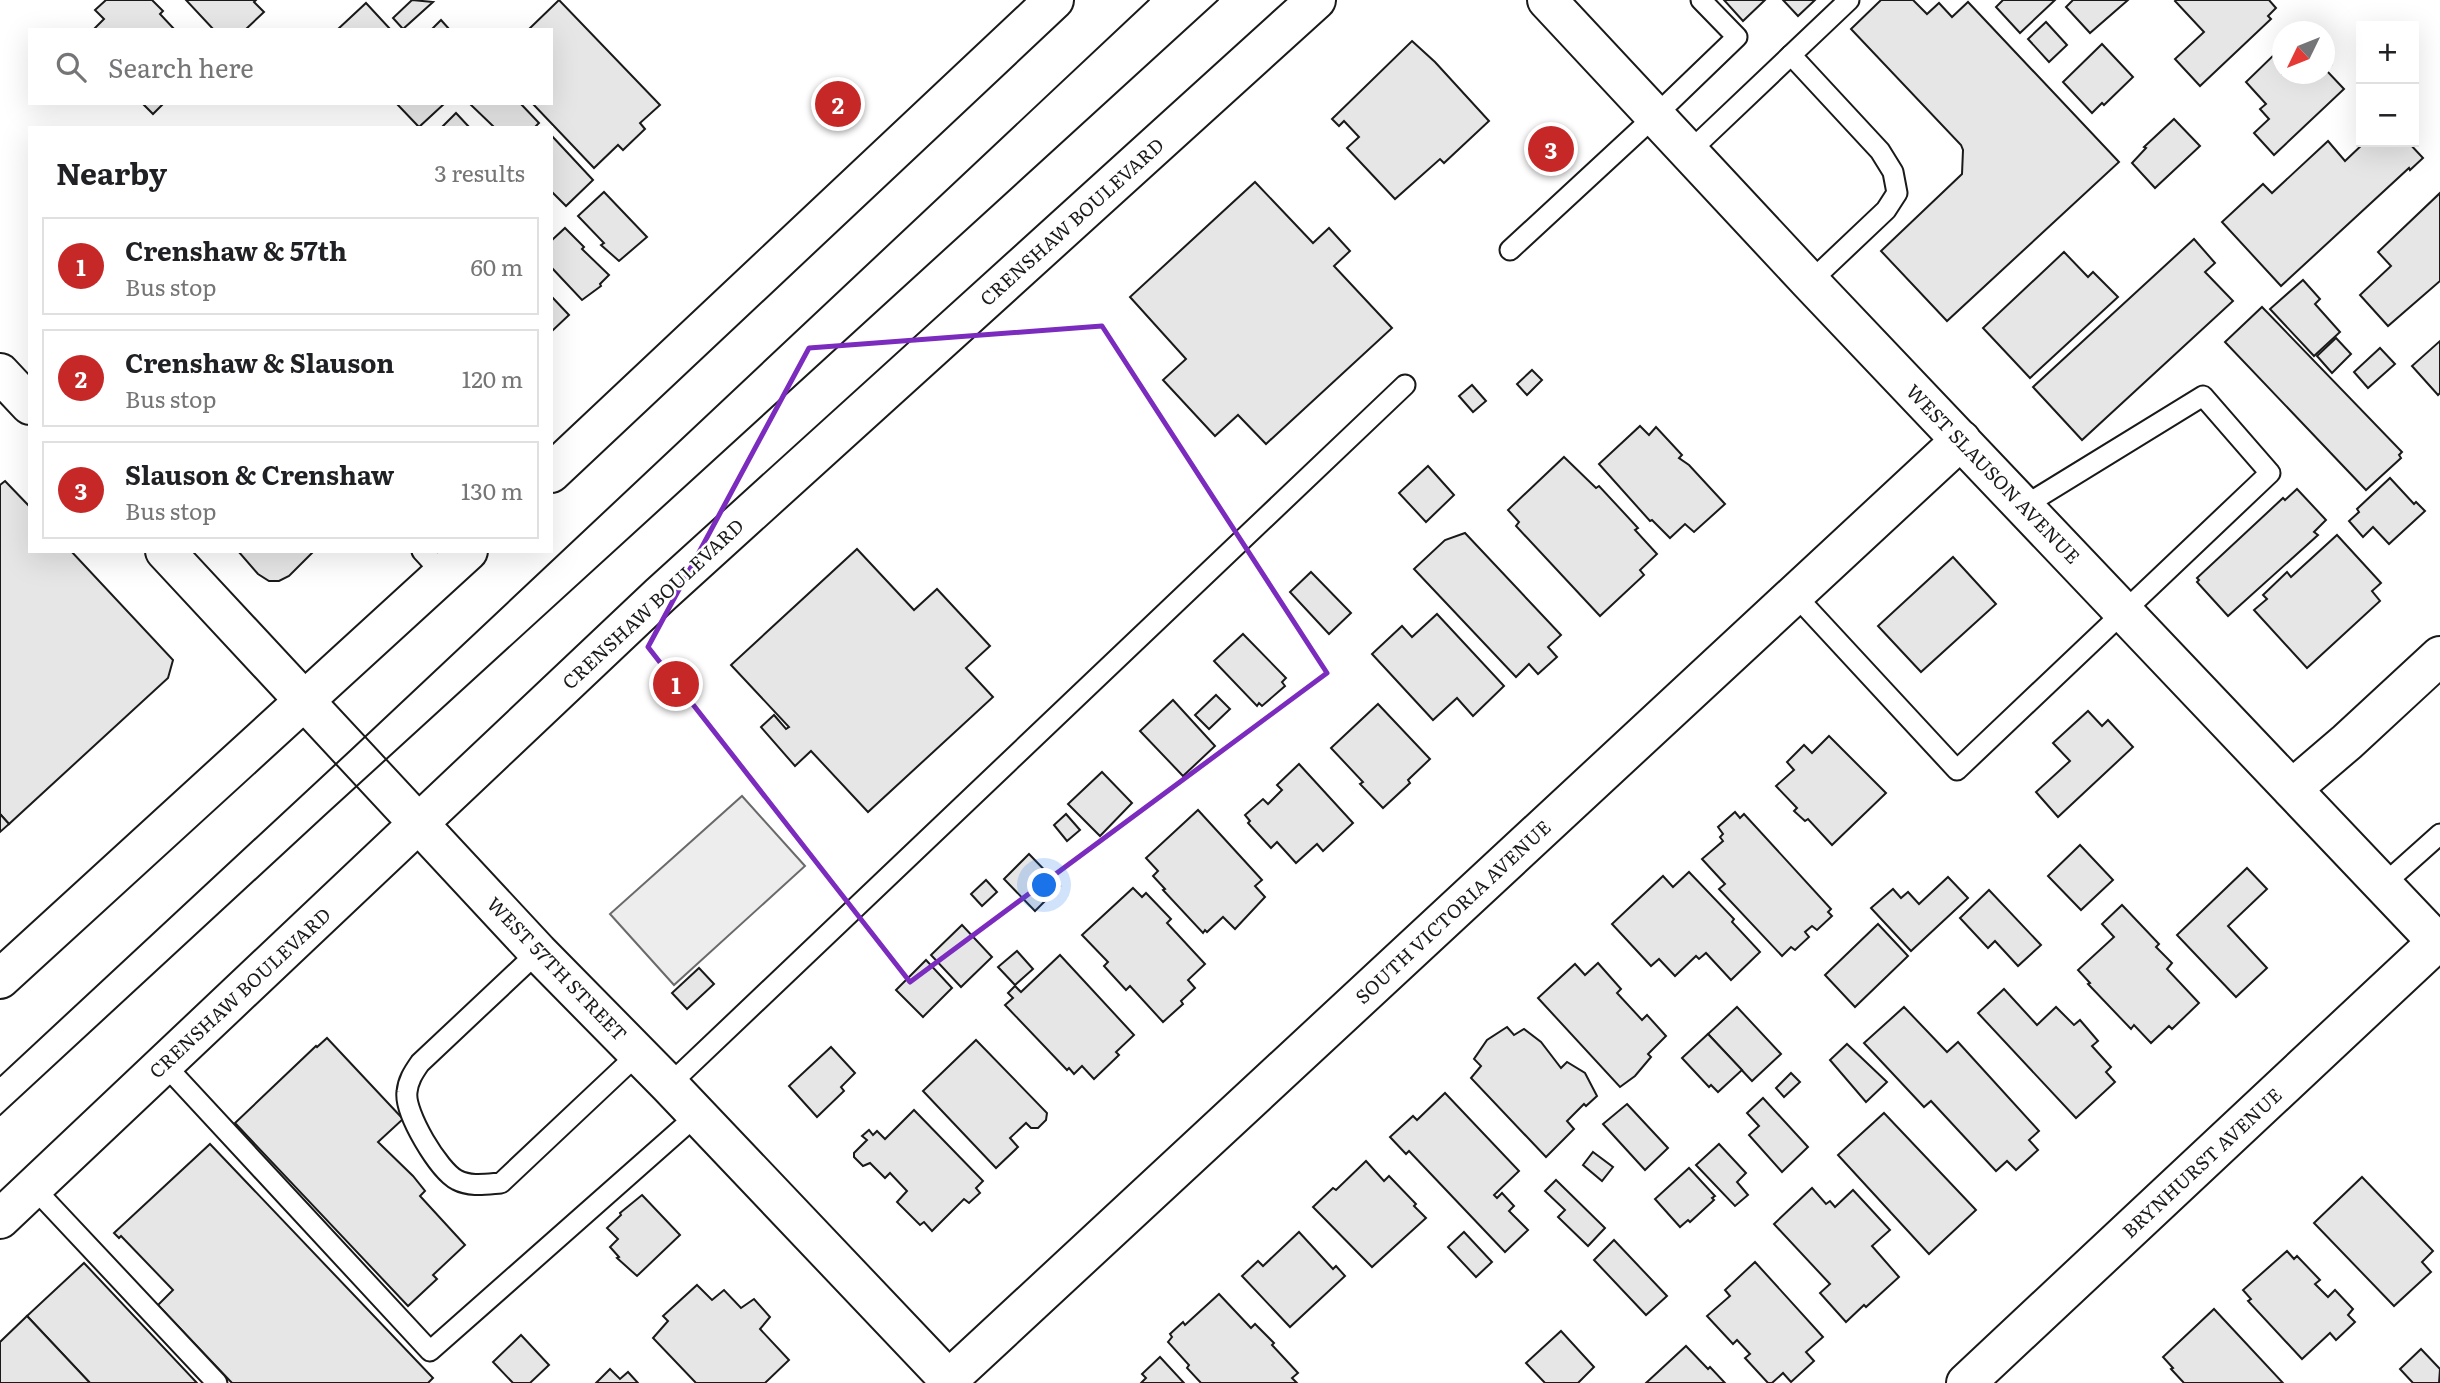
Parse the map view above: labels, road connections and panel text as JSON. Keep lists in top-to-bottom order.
{
  "streets": {
    "main road": [
      "CRENSHAW BOULEVARD",
      "WEST SLAUSON AVENUE",
      "SOUTH VICTORIA AVENUE",
      "WEST 57TH STREET",
      "BRYNHURST AVENUE"
    ]
  },
  "crossings": [
    ["CRENSHAW BOULEVARD", "WEST 57TH STREET"],
    ["WEST SLAUSON AVENUE", "SOUTH VICTORIA AVENUE"],
    ["WEST SLAUSON AVENUE", "BRYNHURST AVENUE"],
    ["SOUTH VICTORIA AVENUE", "WEST 57TH STREET"]
  ],
  "north": "bottom left",
  "page": {
    "map_buttons": ["+", "−"],
    "search": "Search here",
    "pins": ["2", "3", "1"],
    "heading": ["Nearby", "3 results"],
    "list": [
      {
        "mark": "1",
        "name": "Crenshaw & 57th",
        "note": "Bus stop",
        "value": "60 m"
      },
      {
        "mark": "2",
        "name": "Crenshaw & Slauson",
        "note": "Bus stop",
        "value": "120 m"
      },
      {
        "mark": "3",
        "name": "Slauson & Crenshaw",
        "note": "Bus stop",
        "value": "130 m"
      }
    ]
  }
}
